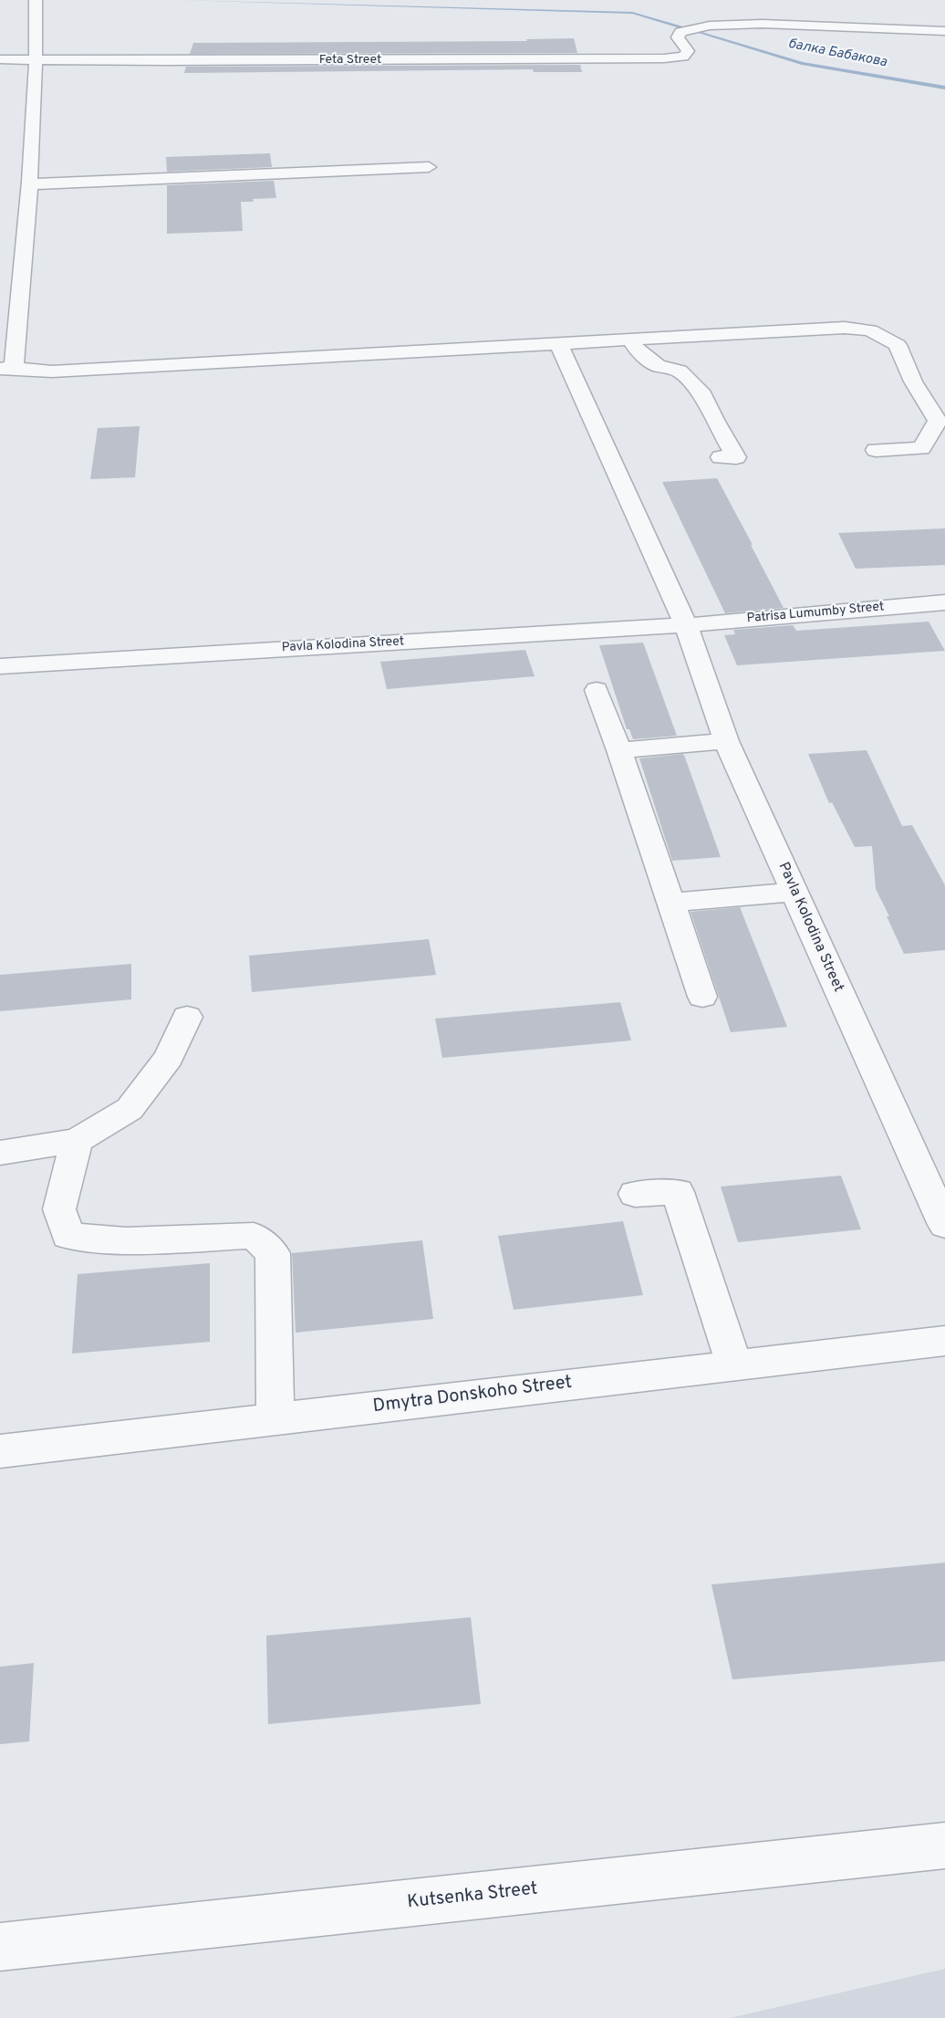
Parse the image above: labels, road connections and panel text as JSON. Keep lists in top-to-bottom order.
{
  "streets": {
    "street": [
      "Feta Street",
      "Patrisa Lumumby Street",
      "Pavla Kolodina Street",
      "Dmytra Donskoho Street",
      "Kutsenka Street"
    ]
  },
  "crossings": [
    ["Patrisa Lumumby Street", "Pavla Kolodina Street"]
  ],
  "water": ["балка Бабакова"]
}
